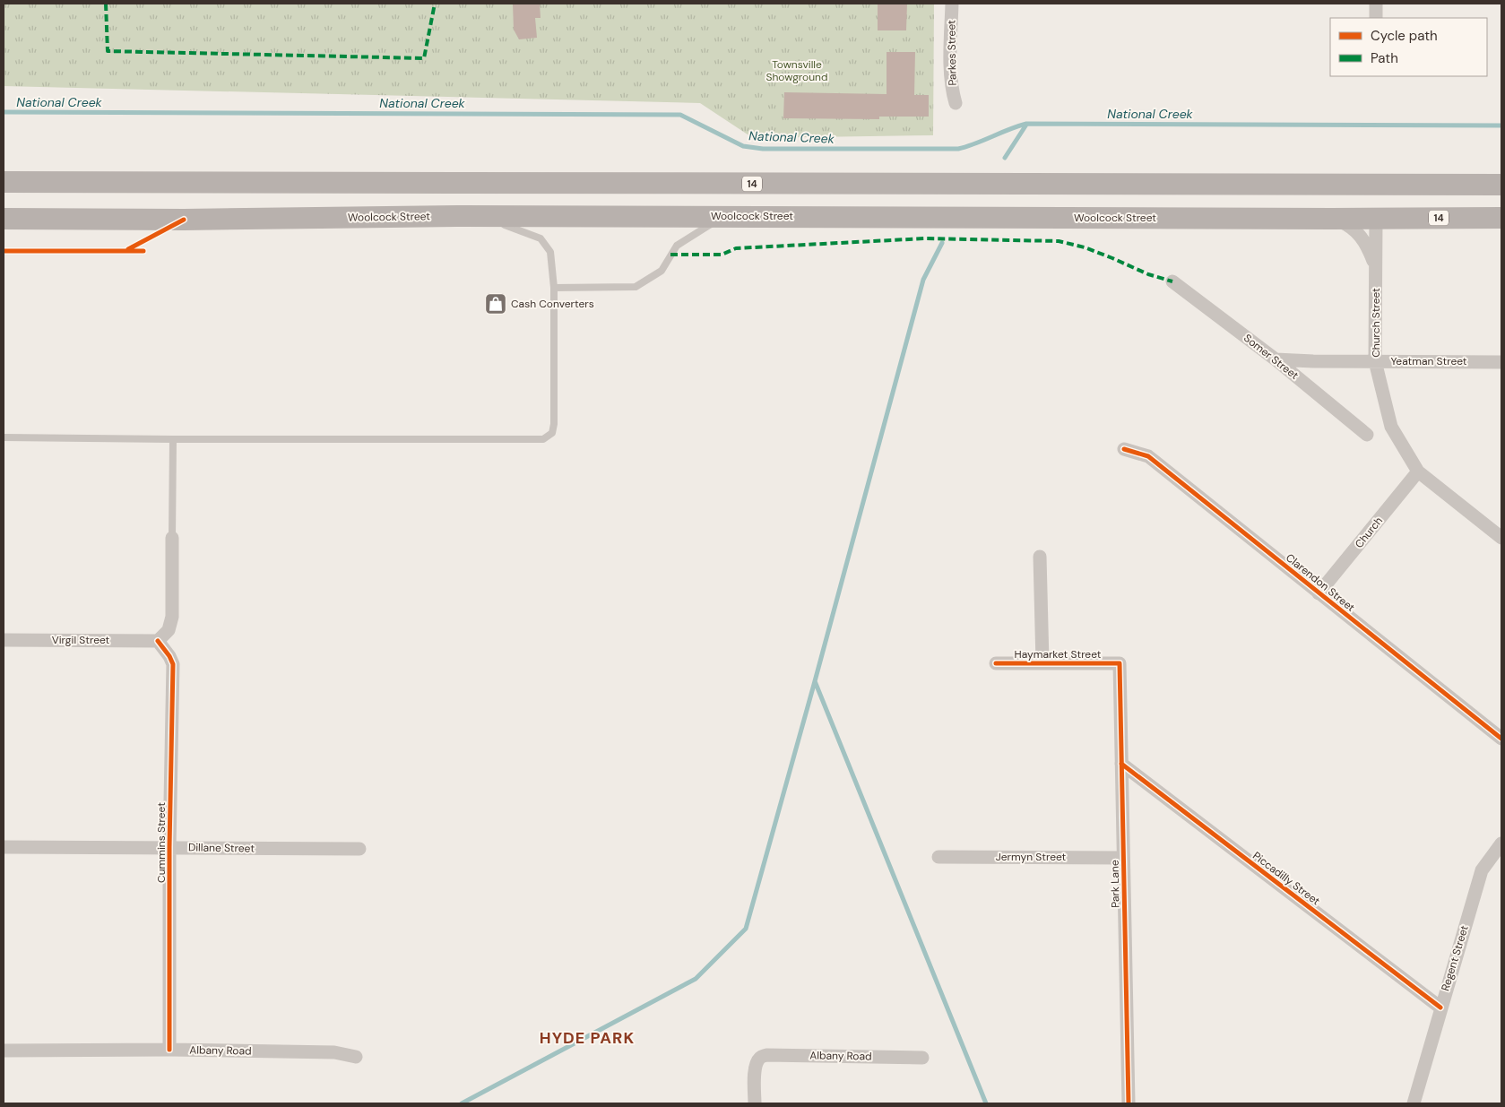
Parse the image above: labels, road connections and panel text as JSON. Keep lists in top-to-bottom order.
{
  "streets": {
    "main road": ["14", "Woolcock Street"],
    "street": [
      "Parkes Street",
      "Church Street",
      "Somer Street",
      "Yeatman Street",
      "Church",
      "Clarendon Street",
      "Virgil Street",
      "Haymarket Street",
      "Cummins Street",
      "Dillane Street",
      "Jermyn Street",
      "Piccadilly Street",
      "Park Lane",
      "Regent Street",
      "Albany Road"
    ]
  },
  "crossings": [
    ["Woolcock Street", "Church Street"],
    ["Church Street", "Yeatman Street"],
    ["Church Street", "Church"],
    ["Somer Street", "Yeatman Street"],
    ["Church", "Clarendon Street"],
    ["Virgil Street", "Cummins Street"],
    ["Haymarket Street", "Park Lane"],
    ["Cummins Street", "Dillane Street"],
    ["Cummins Street", "Albany Road"],
    ["Jermyn Street", "Park Lane"],
    ["Piccadilly Street", "Park Lane"],
    ["Piccadilly Street", "Regent Street"]
  ],
  "districts": ["HYDE PARK"],
  "water": ["National Creek"],
  "parks": ["Townsville Showground"],
  "places": {
    "shop": ["Cash Converters"]
  },
  "legend": ["Cycle path", "Path"]
}
